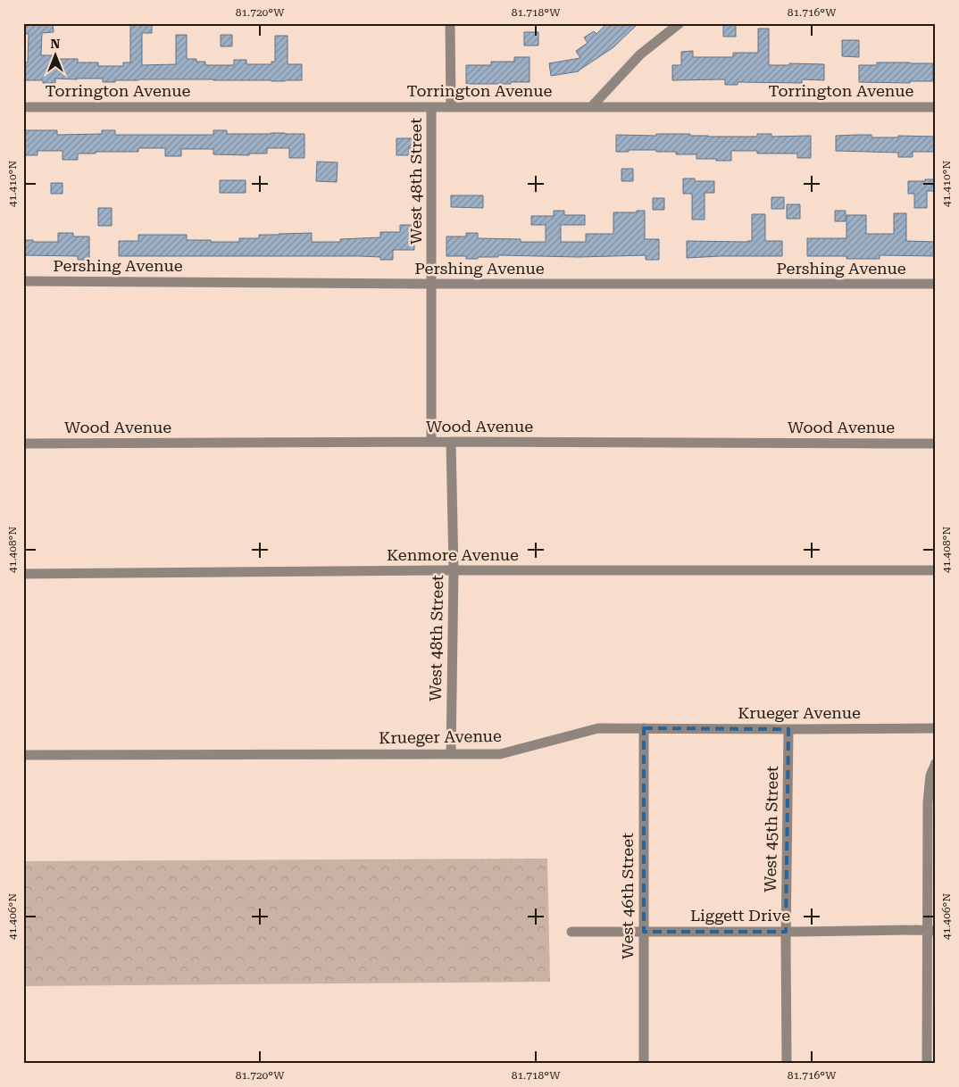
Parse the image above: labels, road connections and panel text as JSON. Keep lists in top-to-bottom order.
{
  "streets": {
    "street": [
      "Torrington Avenue",
      "West 48th Street",
      "Pershing Avenue",
      "Wood Avenue",
      "Kenmore Avenue",
      "Krueger Avenue",
      "West 45th Street",
      "West 46th Street",
      "Liggett Drive"
    ]
  },
  "crossings": [
    ["Torrington Avenue", "West 48th Street"],
    ["West 48th Street", "Pershing Avenue"],
    ["West 48th Street", "Wood Avenue"],
    ["West 48th Street", "Kenmore Avenue"],
    ["West 48th Street", "Krueger Avenue"],
    ["Krueger Avenue", "West 45th Street"],
    ["Krueger Avenue", "West 46th Street"],
    ["West 45th Street", "Liggett Drive"],
    ["West 46th Street", "Liggett Drive"]
  ],
  "north": "top",
  "coordinates": [
    "81.720°W",
    "81.718°W",
    "81.716°W",
    "41.410°N",
    "41.408°N",
    "41.406°N"
  ]
}
